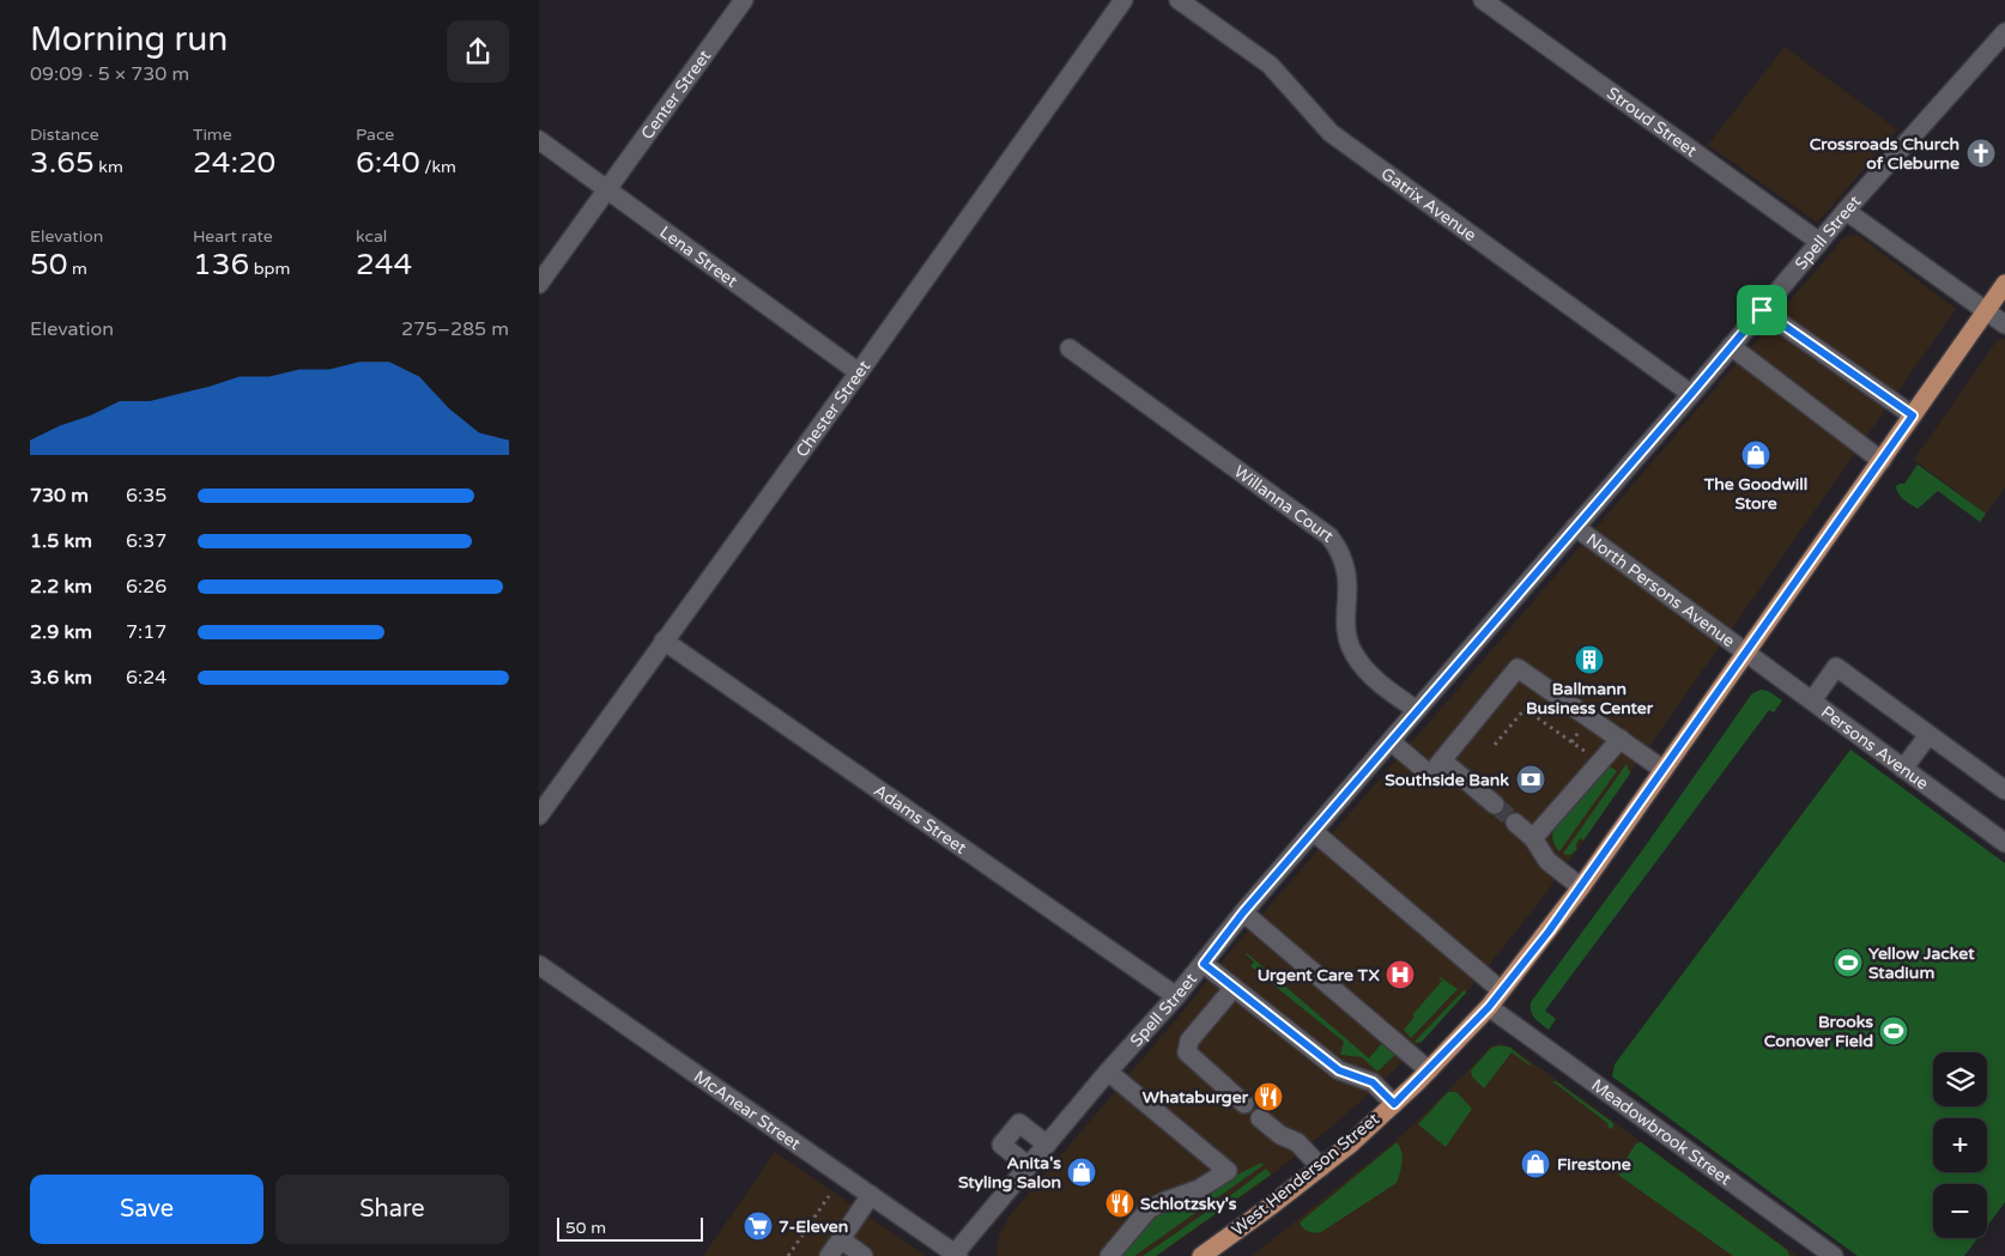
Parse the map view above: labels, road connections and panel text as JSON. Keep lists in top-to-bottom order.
{
  "streets": {
    "main road": ["West Henderson Street"],
    "street": [
      "Center Street",
      "Stroud Street",
      "Gatrix Avenue",
      "Spell Street",
      "Lena Street",
      "Chester Street",
      "Willanna Court",
      "North Persons Avenue",
      "Persons Avenue",
      "Adams Street",
      "McAnear Street",
      "Meadowbrook Street"
    ]
  },
  "crossings": [
    ["Center Street", "Lena Street"],
    ["Stroud Street", "Spell Street"],
    ["Gatrix Avenue", "Spell Street"],
    ["Spell Street", "Willanna Court"],
    ["Spell Street", "North Persons Avenue"],
    ["Spell Street", "Adams Street"],
    ["Spell Street", "McAnear Street"],
    ["Lena Street", "Chester Street"],
    ["Chester Street", "Adams Street"],
    ["North Persons Avenue", "Persons Avenue"],
    ["North Persons Avenue", "West Henderson Street"],
    ["Persons Avenue", "West Henderson Street"],
    ["Meadowbrook Street", "West Henderson Street"]
  ],
  "places": {
    "church": ["Crossroads Church of Cleburne"],
    "shop": ["The Goodwill Store", "Firestone", "Anita's Styling Salon"],
    "building": ["Ballmann Business Center"],
    "bank": ["Southside Bank"],
    "sports": ["Yellow Jacket Stadium", "Brooks Conover Field"],
    "hospital": ["Urgent Care TX"],
    "restaurant": ["Whataburger", "Schlotzsky's"],
    "supermarket": ["7-Eleven"]
  },
  "scale_bar": "50 m",
  "page": {
    "heading": ["Morning run", "09:09 · 5 × 730 m"],
    "stats": [
      ["Distance", "3.65 km"],
      ["Time", "24:20"],
      ["Pace", "6:40 /km"],
      ["Elevation", "50 m"],
      ["Heart rate", "136 bpm"],
      ["kcal", "244"]
    ],
    "chart": ["Elevation", "275–285 m"],
    "list": [
      {
        "name": "730 m",
        "note": "6:35"
      },
      {
        "name": "1.5 km",
        "note": "6:37"
      },
      {
        "name": "2.2 km",
        "note": "6:26"
      },
      {
        "name": "2.9 km",
        "note": "7:17"
      },
      {
        "name": "3.6 km",
        "note": "6:24"
      }
    ],
    "map_buttons": ["+", "−"],
    "buttons": ["Save", "Share"],
    "scale": "50 m"
  }
}
